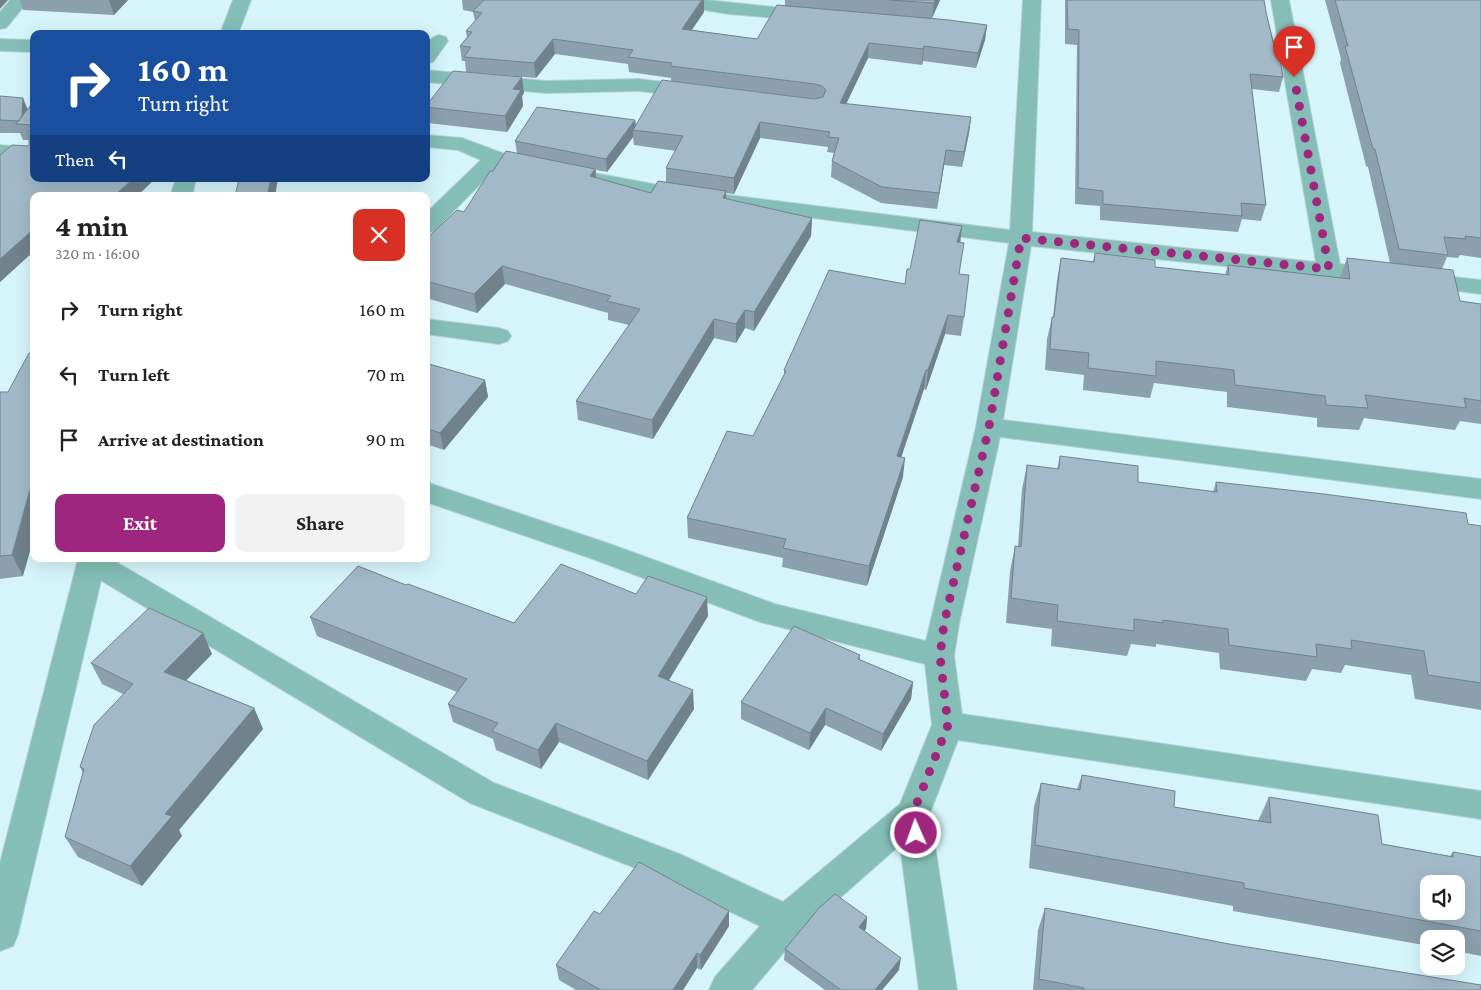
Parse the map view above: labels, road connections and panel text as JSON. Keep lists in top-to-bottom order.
{
  "page": {
    "turn": ["160 m", "Turn right"],
    "then": "Then",
    "heading": ["4 min", "320 m · 16:00"],
    "list": [
      {
        "name": "Turn right",
        "value": "160 m"
      },
      {
        "name": "Turn left",
        "value": "70 m"
      },
      {
        "name": "Arrive at destination",
        "value": "90 m"
      }
    ],
    "buttons": ["Exit", "Share"]
  }
}
